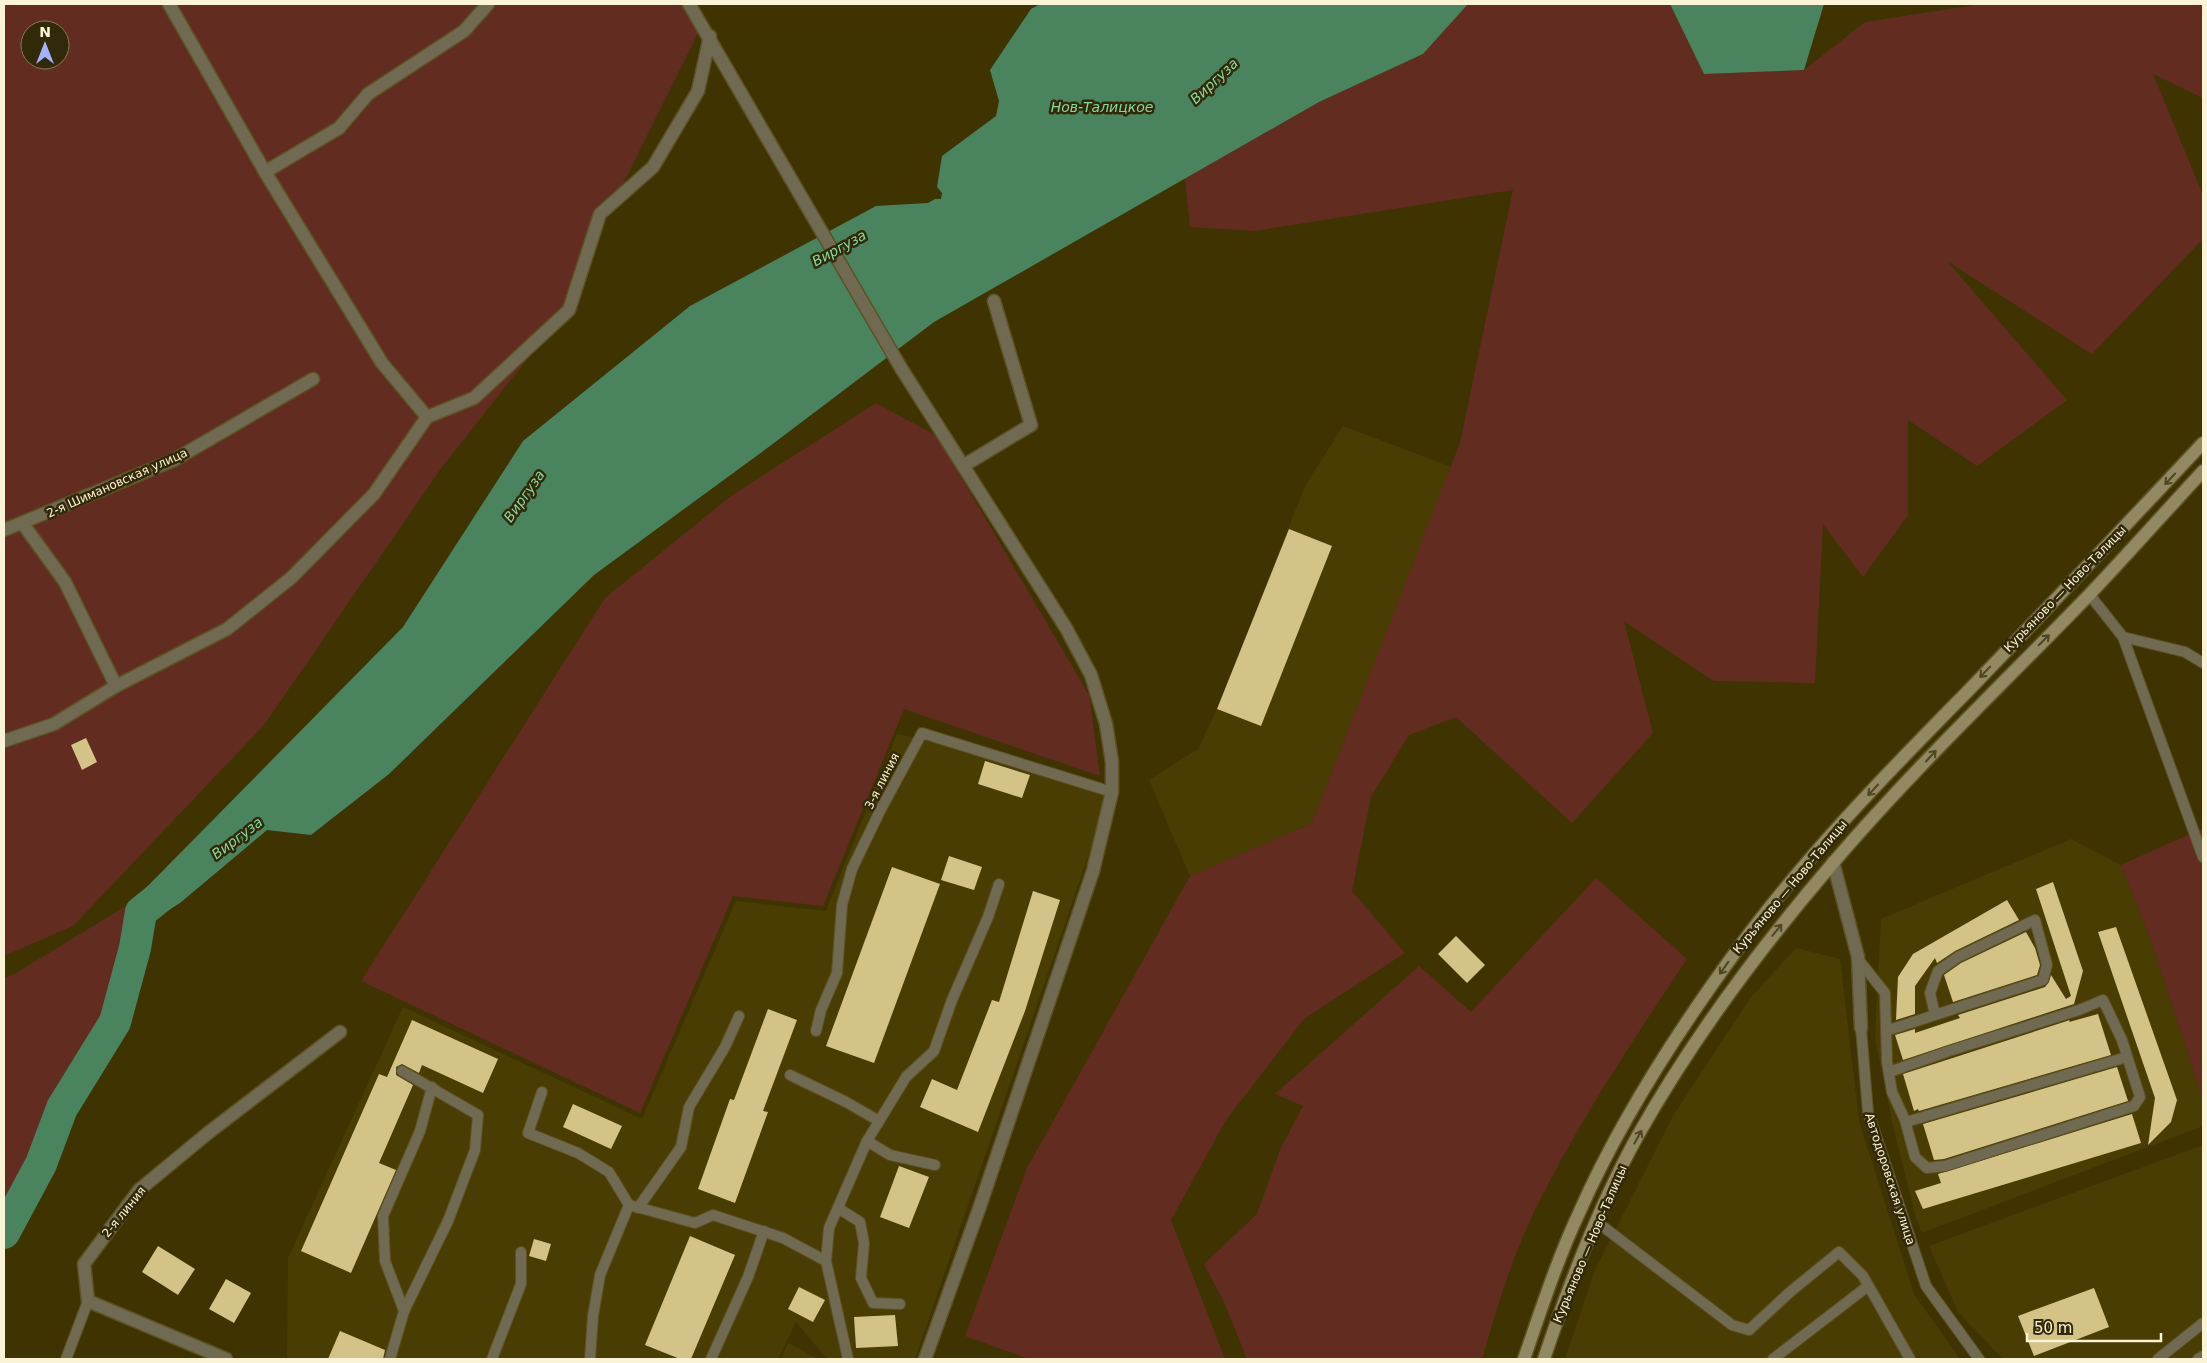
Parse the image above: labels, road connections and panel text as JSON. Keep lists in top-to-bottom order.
{
  "streets": {
    "main road": ["Курьяново — Ново-Талицы"],
    "street": ["2-я Шимановская улица", "Автодоровская улица", "2-я линия"],
    "lane": ["3-я линия"]
  },
  "crossings": [
    ["Курьяново — Ново-Талицы", "Автодоровская улица"]
  ],
  "water": ["Виргуза", "Нов-Талицкое"],
  "scale_bar": "50 m",
  "north": "top"
}
